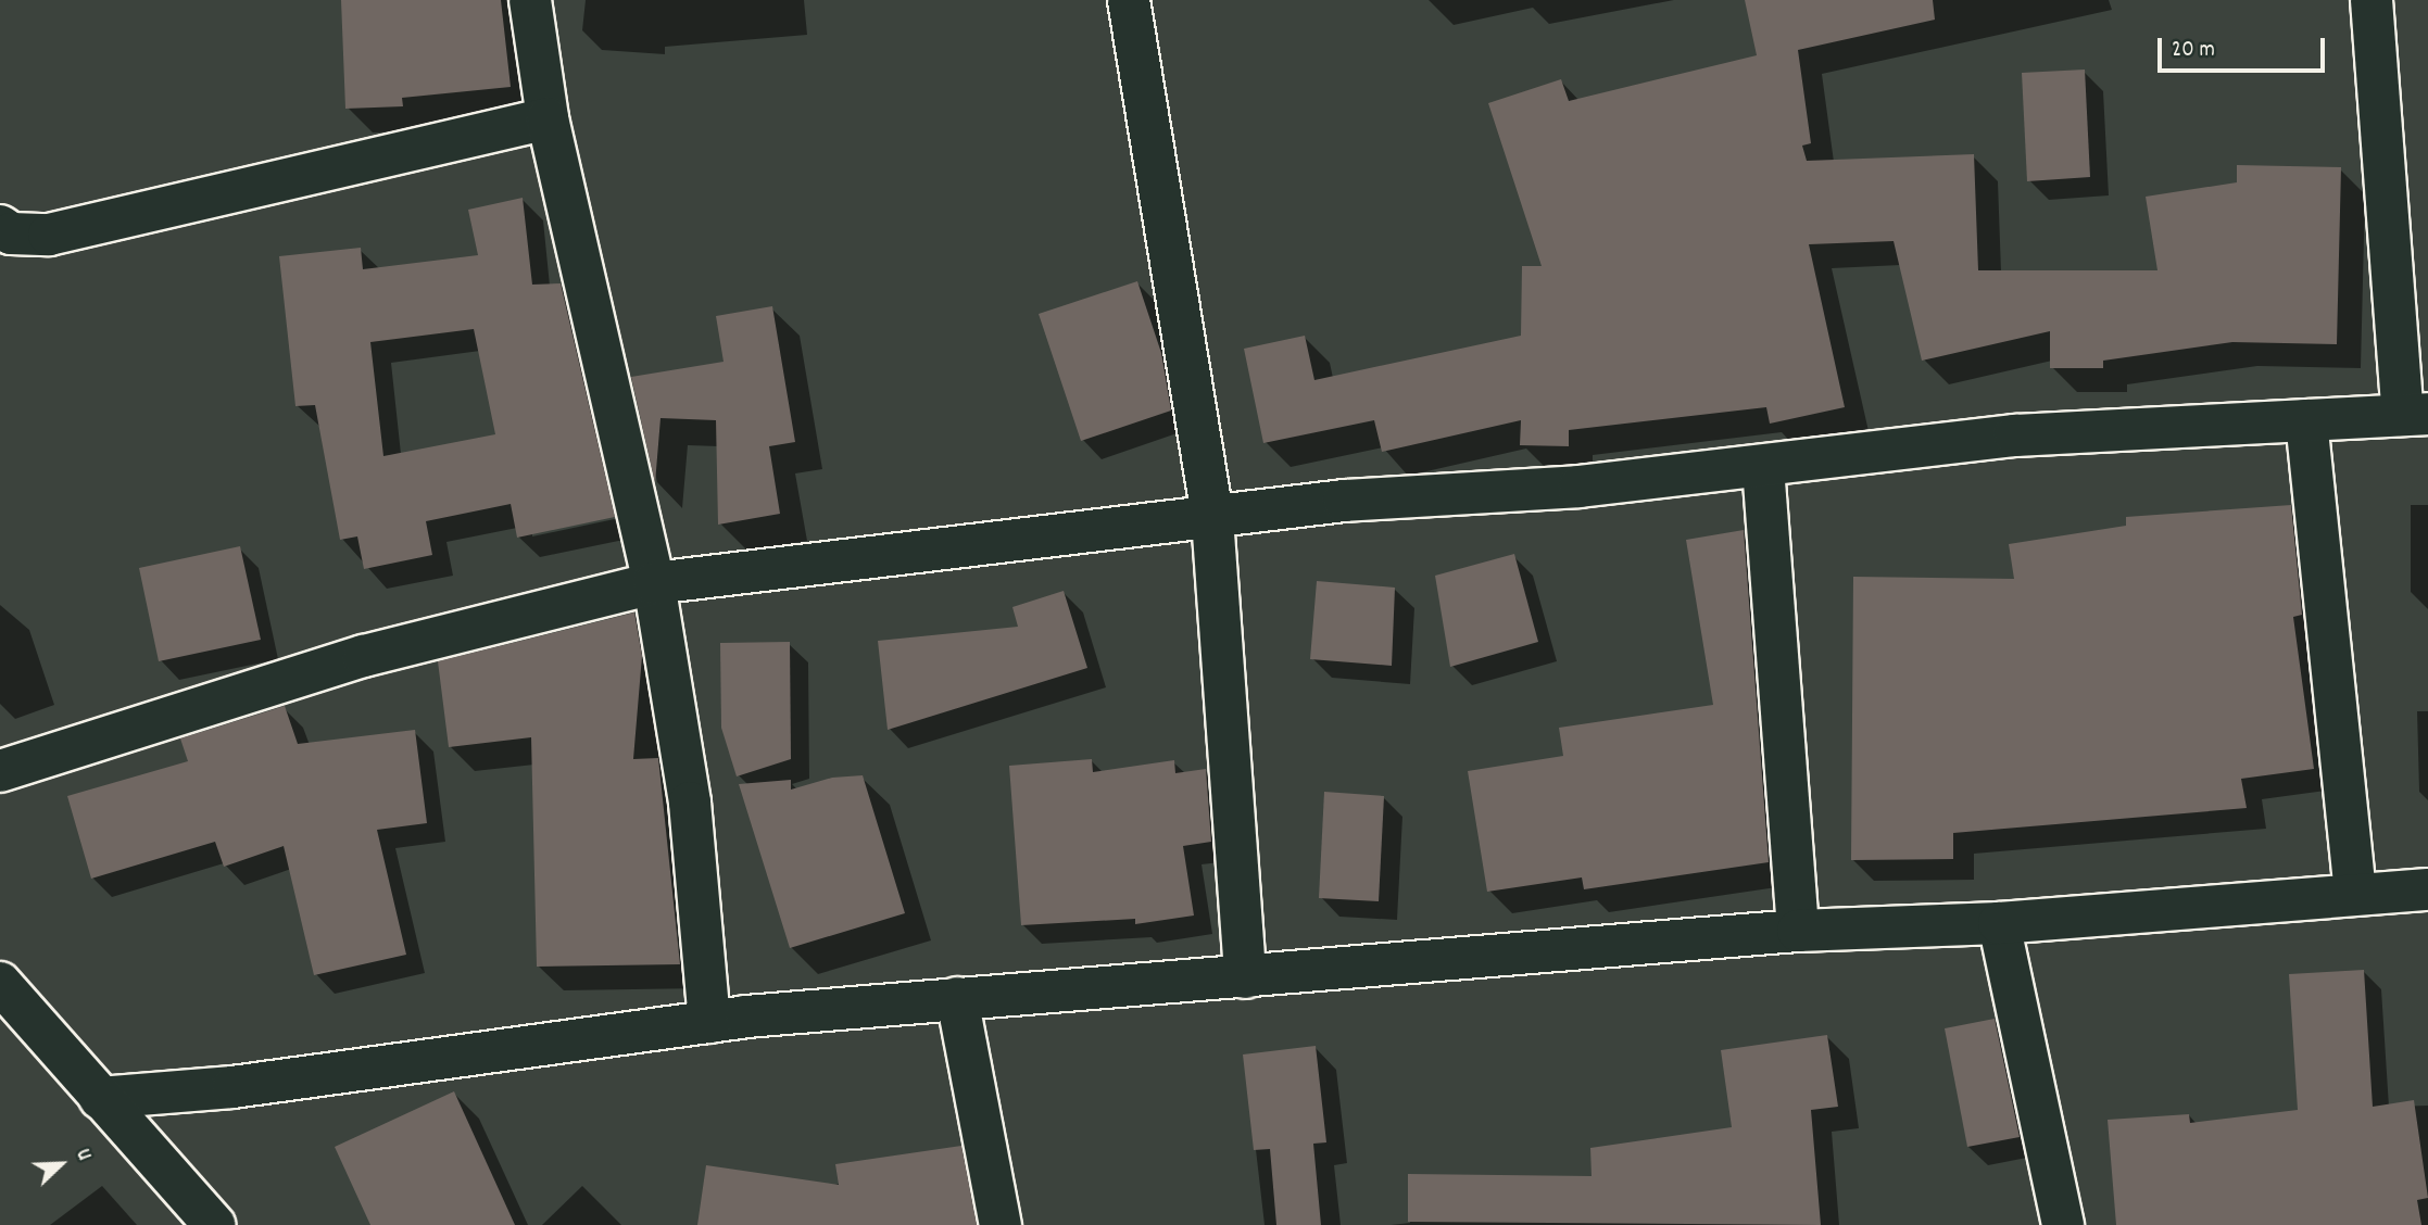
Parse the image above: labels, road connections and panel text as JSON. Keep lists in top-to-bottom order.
{
  "scale_bar": "20 m",
  "north": "top right"
}
